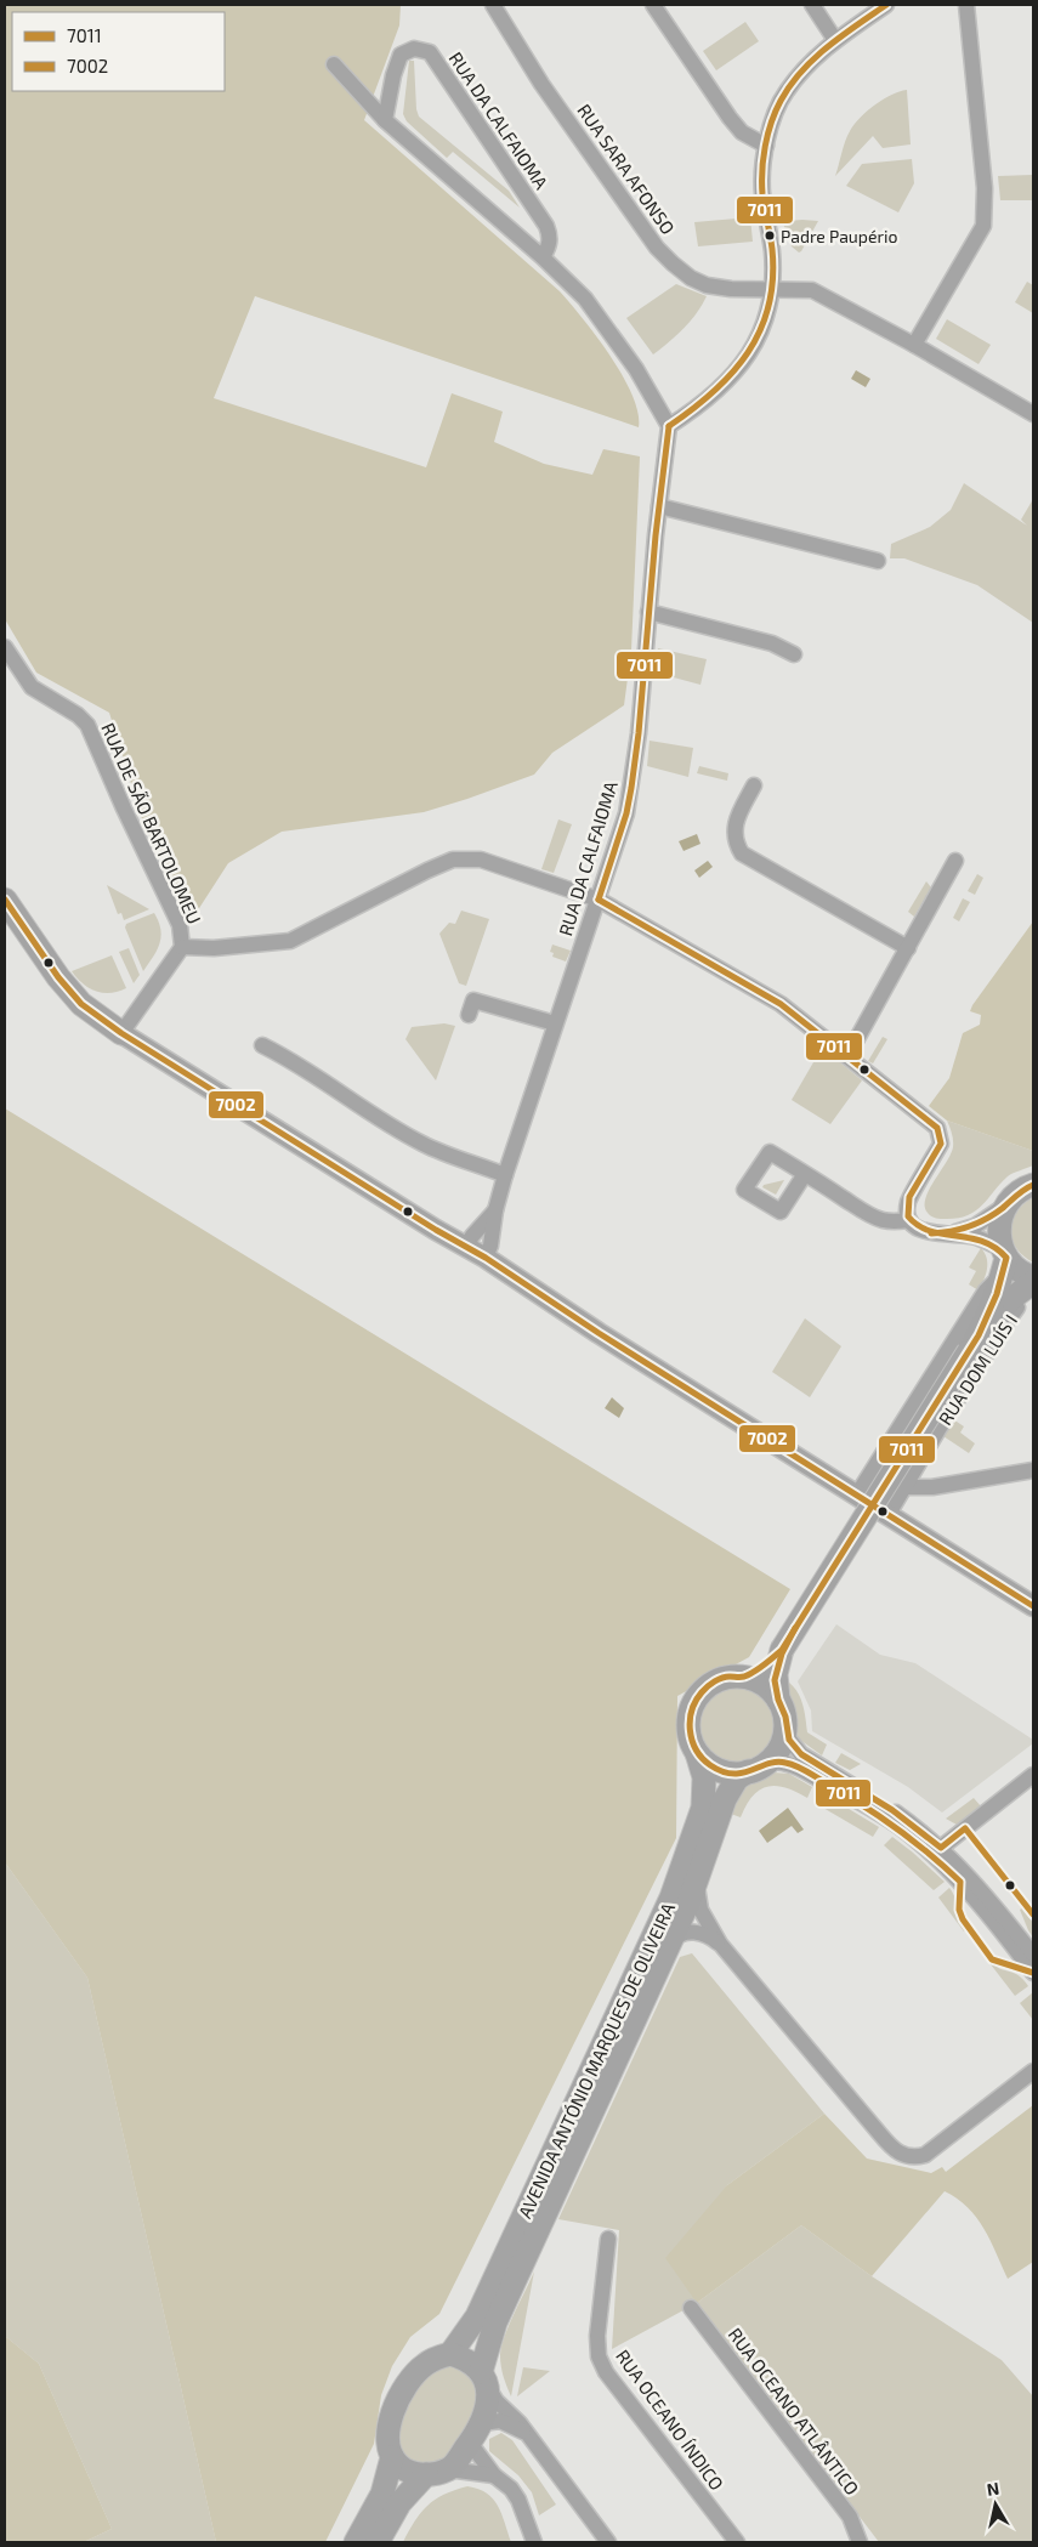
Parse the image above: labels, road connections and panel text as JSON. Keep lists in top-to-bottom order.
{
  "streets": {
    "main road": ["RUA DOM LUÍS I", "AVENIDA ANTÓNIO MARQUES DE OLIVEIRA"],
    "street": [
      "RUA DA CALFAIOMA",
      "RUA SARA AFONSO",
      "RUA DE SÃO BARTOLOMEU",
      "RUA OCEANO ATLÂNTICO",
      "RUA OCEANO ÍNDICO"
    ]
  },
  "places": ["Padre Paupério"],
  "lines": ["transit line 7011", "transit line 7002"],
  "legend": ["7011", "7002"],
  "north": "top"
}
